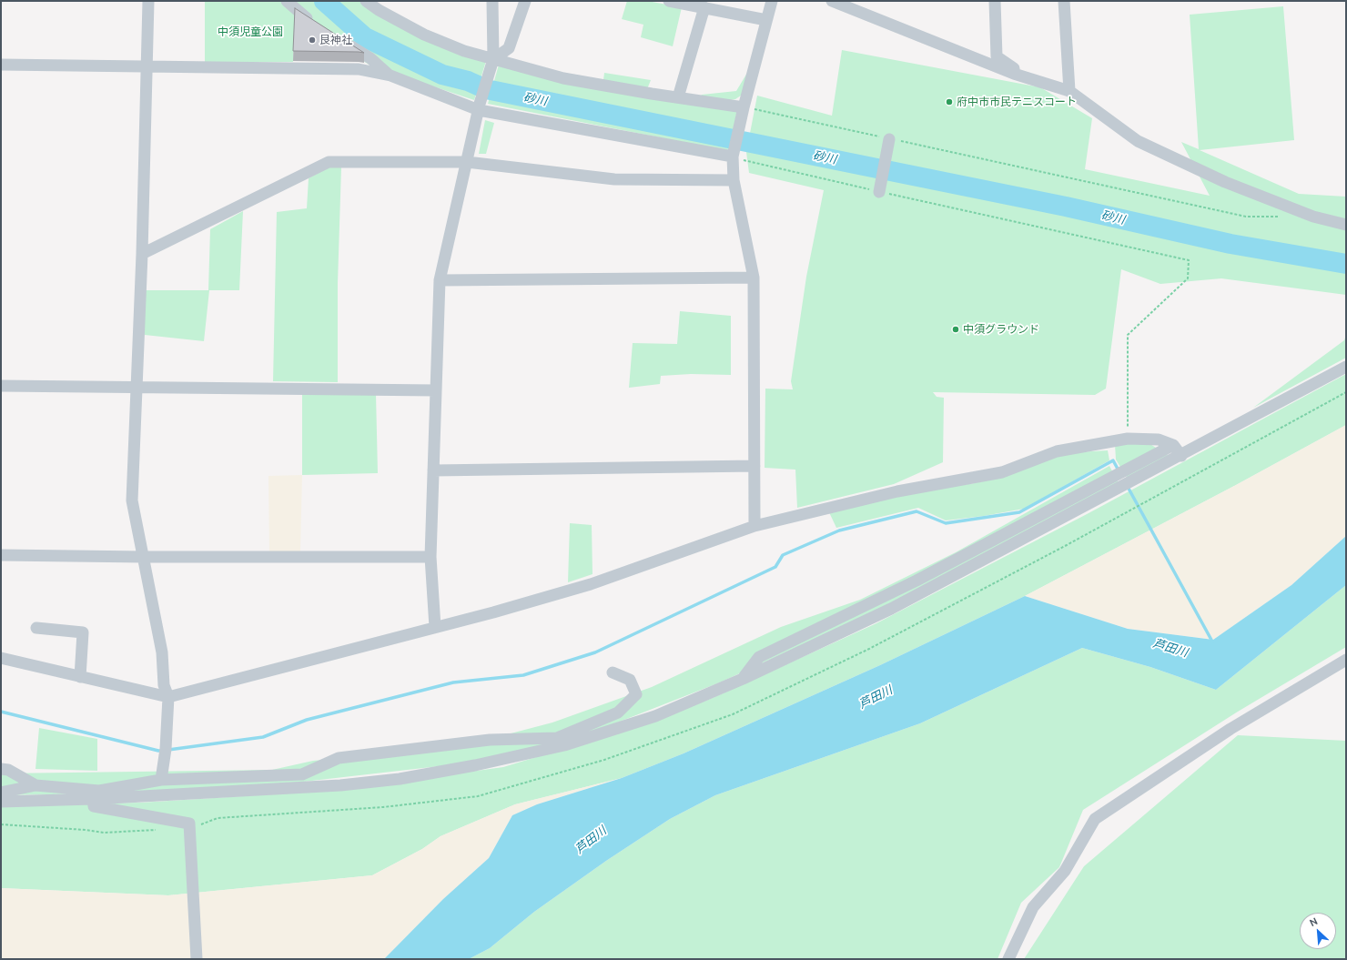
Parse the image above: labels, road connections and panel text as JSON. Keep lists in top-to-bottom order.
{
  "water": ["砂川", "芦田川"],
  "parks": ["中須児童公園"],
  "places": ["艮神社", "府中市市民テニスコート", "中須グラウンド"],
  "north": "top left"
}
